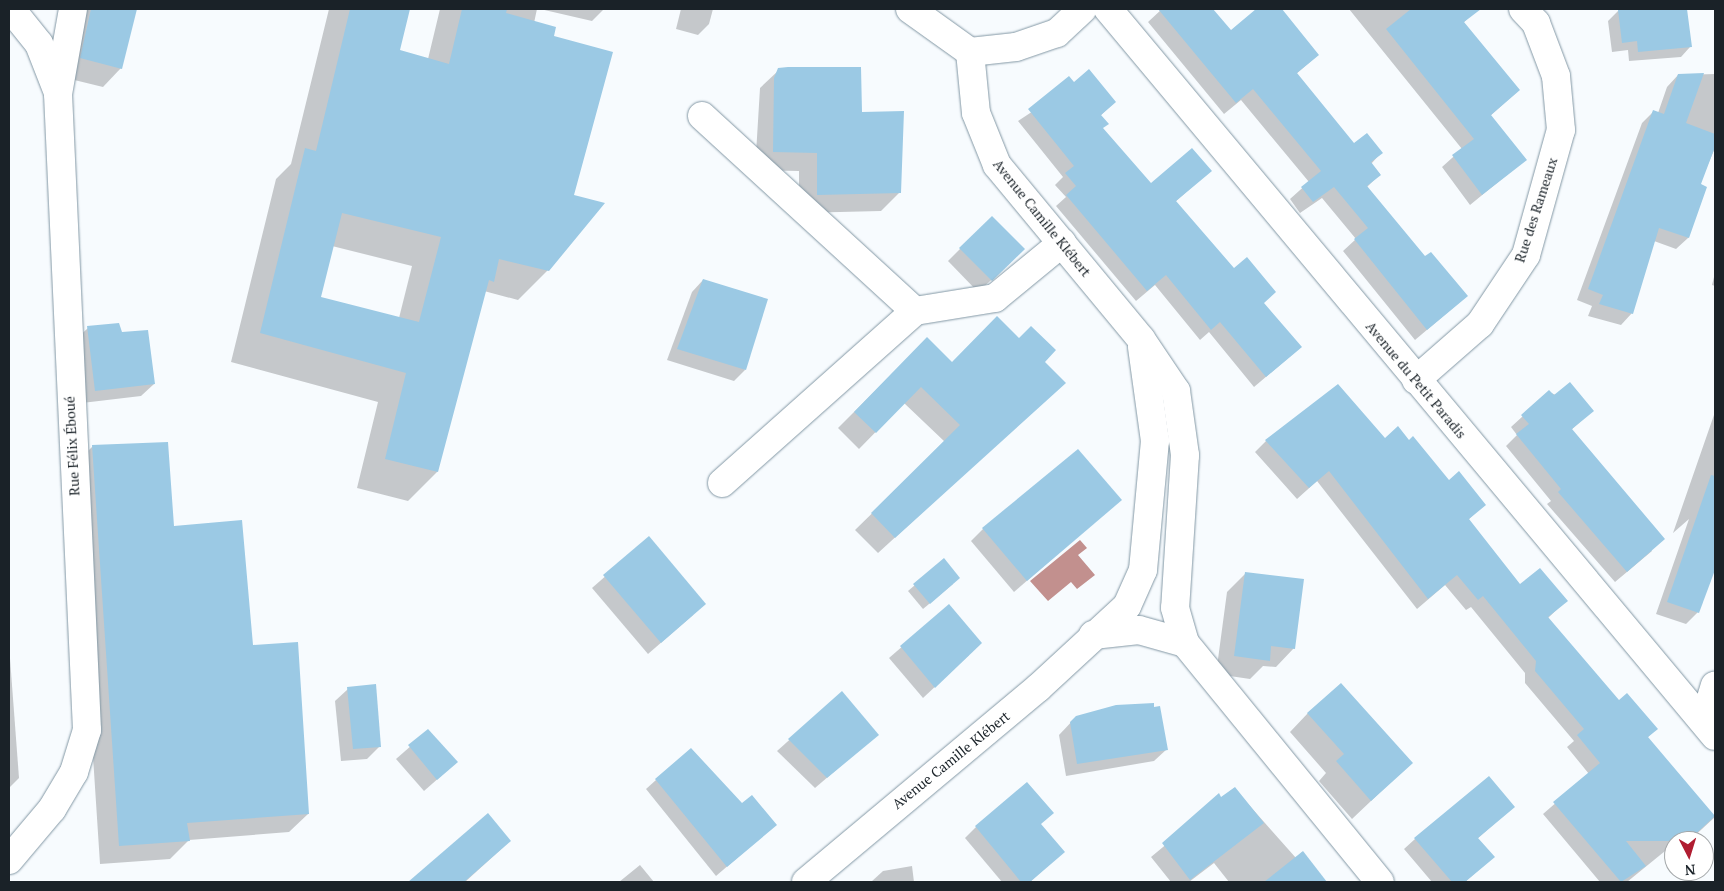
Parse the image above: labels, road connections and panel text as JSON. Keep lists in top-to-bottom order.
{
  "streets": {
    "street": [
      "Rue des Rameaux",
      "Avenue Camille Klébert",
      "Avenue du Petit Paradis",
      "Rue Félix Éboué"
    ]
  },
  "crossings": [
    ["Rue des Rameaux", "Avenue du Petit Paradis"]
  ],
  "north": "bottom"
}
